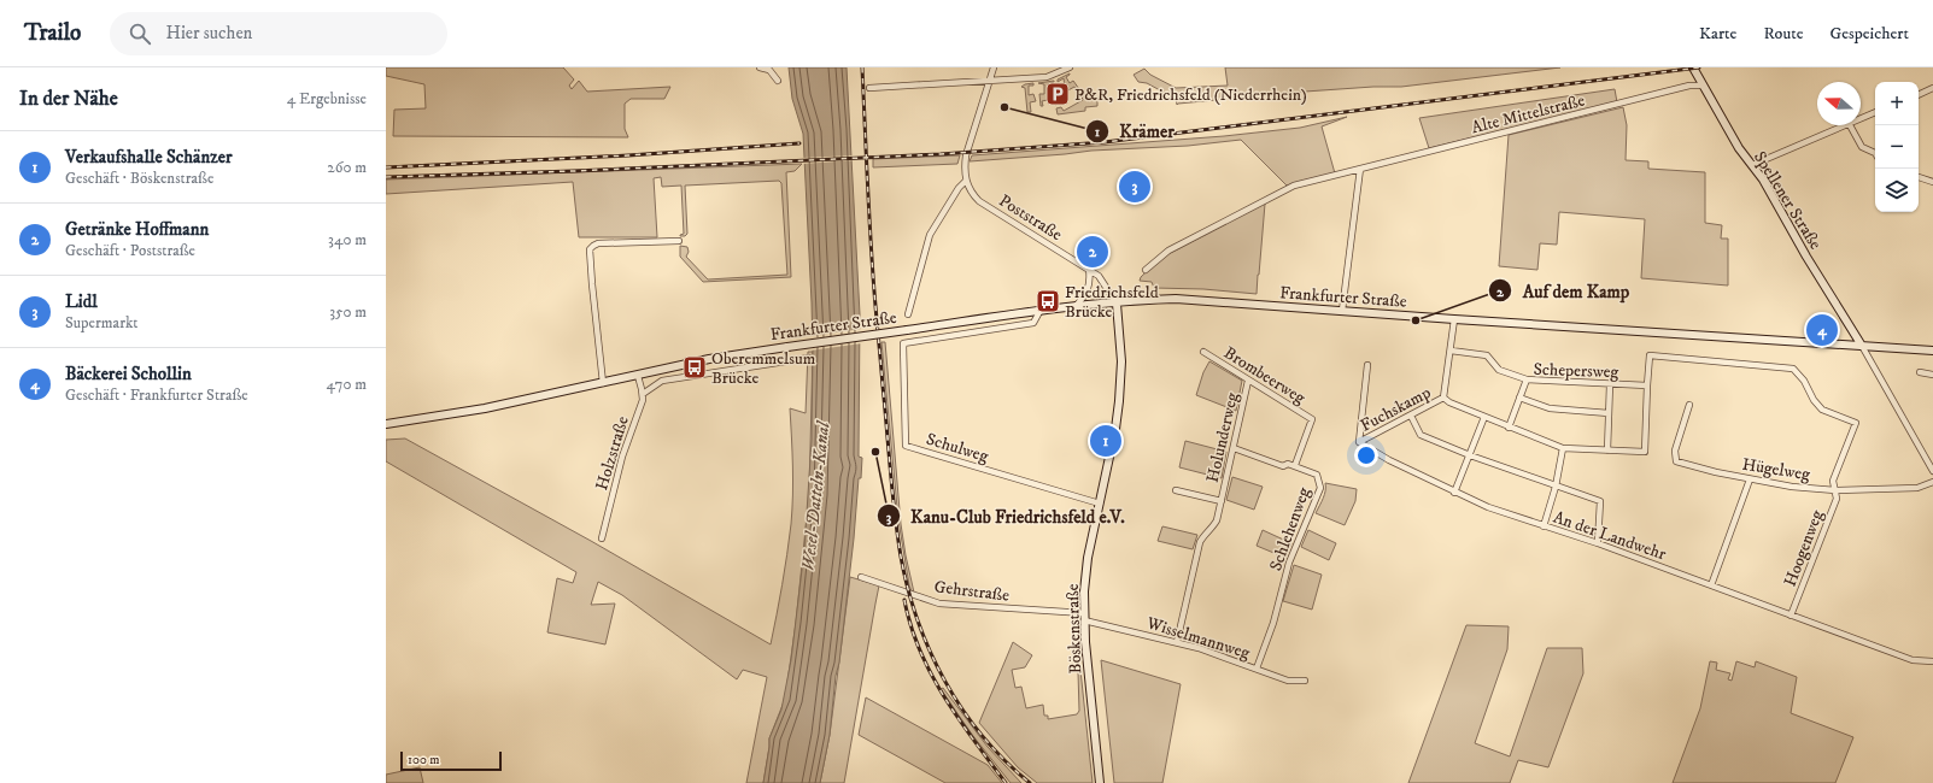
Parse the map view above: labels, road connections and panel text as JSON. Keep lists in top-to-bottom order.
{
  "streets": {
    "main road": ["Spellener Straße", "Frankfurter Straße", "Böskenstraße"],
    "street": [
      "Alte Mittelstraße",
      "Poststraße",
      "Schepersweg",
      "Brombeerweg",
      "Fuchskamp",
      "Holunderweg",
      "Schulweg",
      "Holzstraße",
      "Hügelweg",
      "Schlehenweg",
      "An der Landwehr",
      "Hoogenweg",
      "Gehrstraße",
      "Wisselmannweg"
    ]
  },
  "crossings": [
    ["Alte Mittelstraße", "Spellener Straße"],
    ["Spellener Straße", "Frankfurter Straße"],
    ["Poststraße", "Frankfurter Straße"],
    ["Poststraße", "Böskenstraße"],
    ["Frankfurter Straße", "Schulweg"],
    ["Frankfurter Straße", "Holzstraße"],
    ["Frankfurter Straße", "Böskenstraße"],
    ["Schepersweg", "Hoogenweg"],
    ["Brombeerweg", "Holunderweg"],
    ["Brombeerweg", "Schlehenweg"],
    ["Fuchskamp", "An der Landwehr"],
    ["Holunderweg", "Schlehenweg"],
    ["Holunderweg", "Wisselmannweg"],
    ["Schulweg", "Böskenstraße"],
    ["Hügelweg", "Hoogenweg"],
    ["Schlehenweg", "Wisselmannweg"],
    ["An der Landwehr", "Hoogenweg"],
    ["Gehrstraße", "Böskenstraße"],
    ["Gehrstraße", "Wisselmannweg"],
    ["Böskenstraße", "Wisselmannweg"]
  ],
  "water": ["Wesel-Datteln-Kanal"],
  "places": {
    "parking": ["P&R, Friedrichsfeld (Niederrhein)"],
    "other": ["Krämer", "Auf dem Kamp", "Kanu-Club Friedrichsfeld e.V."],
    "bus stop": ["Friedrichsfeld Brücke", "Oberemmelsum Brücke"]
  },
  "scale_bar": "100 m",
  "north": "left",
  "page": {
    "header": "Trailo",
    "search": "Hier suchen",
    "nav": ["Karte", "Route", "Gespeichert"],
    "heading": ["In der Nähe", "4 Ergebnisse"],
    "map_buttons": ["+", "−"],
    "list": [
      {
        "mark": "1",
        "name": "Verkaufshalle Schänzer",
        "note": "Geschäft · Böskenstraße",
        "value": "260 m"
      },
      {
        "mark": "2",
        "name": "Getränke Hoffmann",
        "note": "Geschäft · Poststraße",
        "value": "340 m"
      },
      {
        "mark": "3",
        "name": "Lidl",
        "note": "Supermarkt",
        "value": "350 m"
      },
      {
        "mark": "4",
        "name": "Bäckerei Schollin",
        "note": "Geschäft · Frankfurter Straße",
        "value": "470 m"
      }
    ],
    "pins": [
      "3",
      "2",
      "4",
      "1"
    ],
    "scale": "100 m"
  }
}
